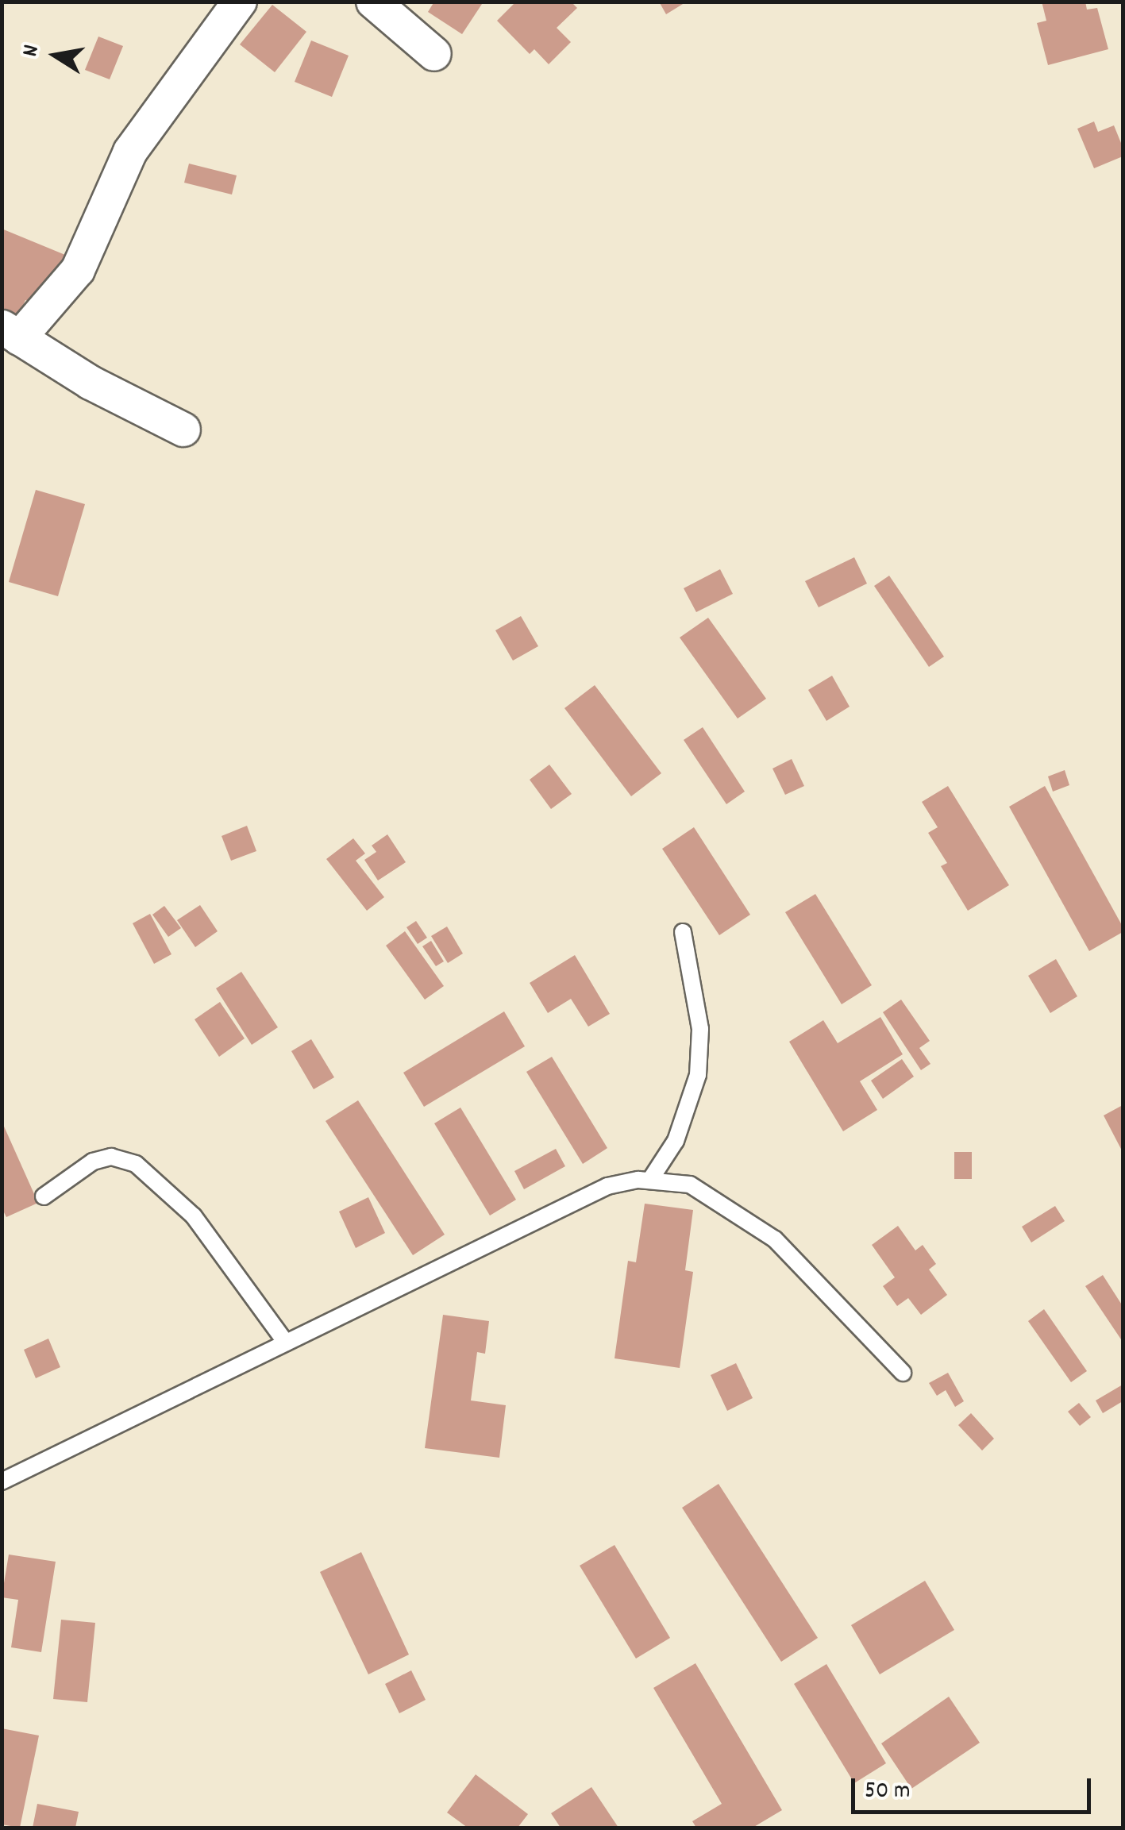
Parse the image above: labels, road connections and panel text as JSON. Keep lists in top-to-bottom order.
{
  "scale_bar": "50 m",
  "north": "left"
}
